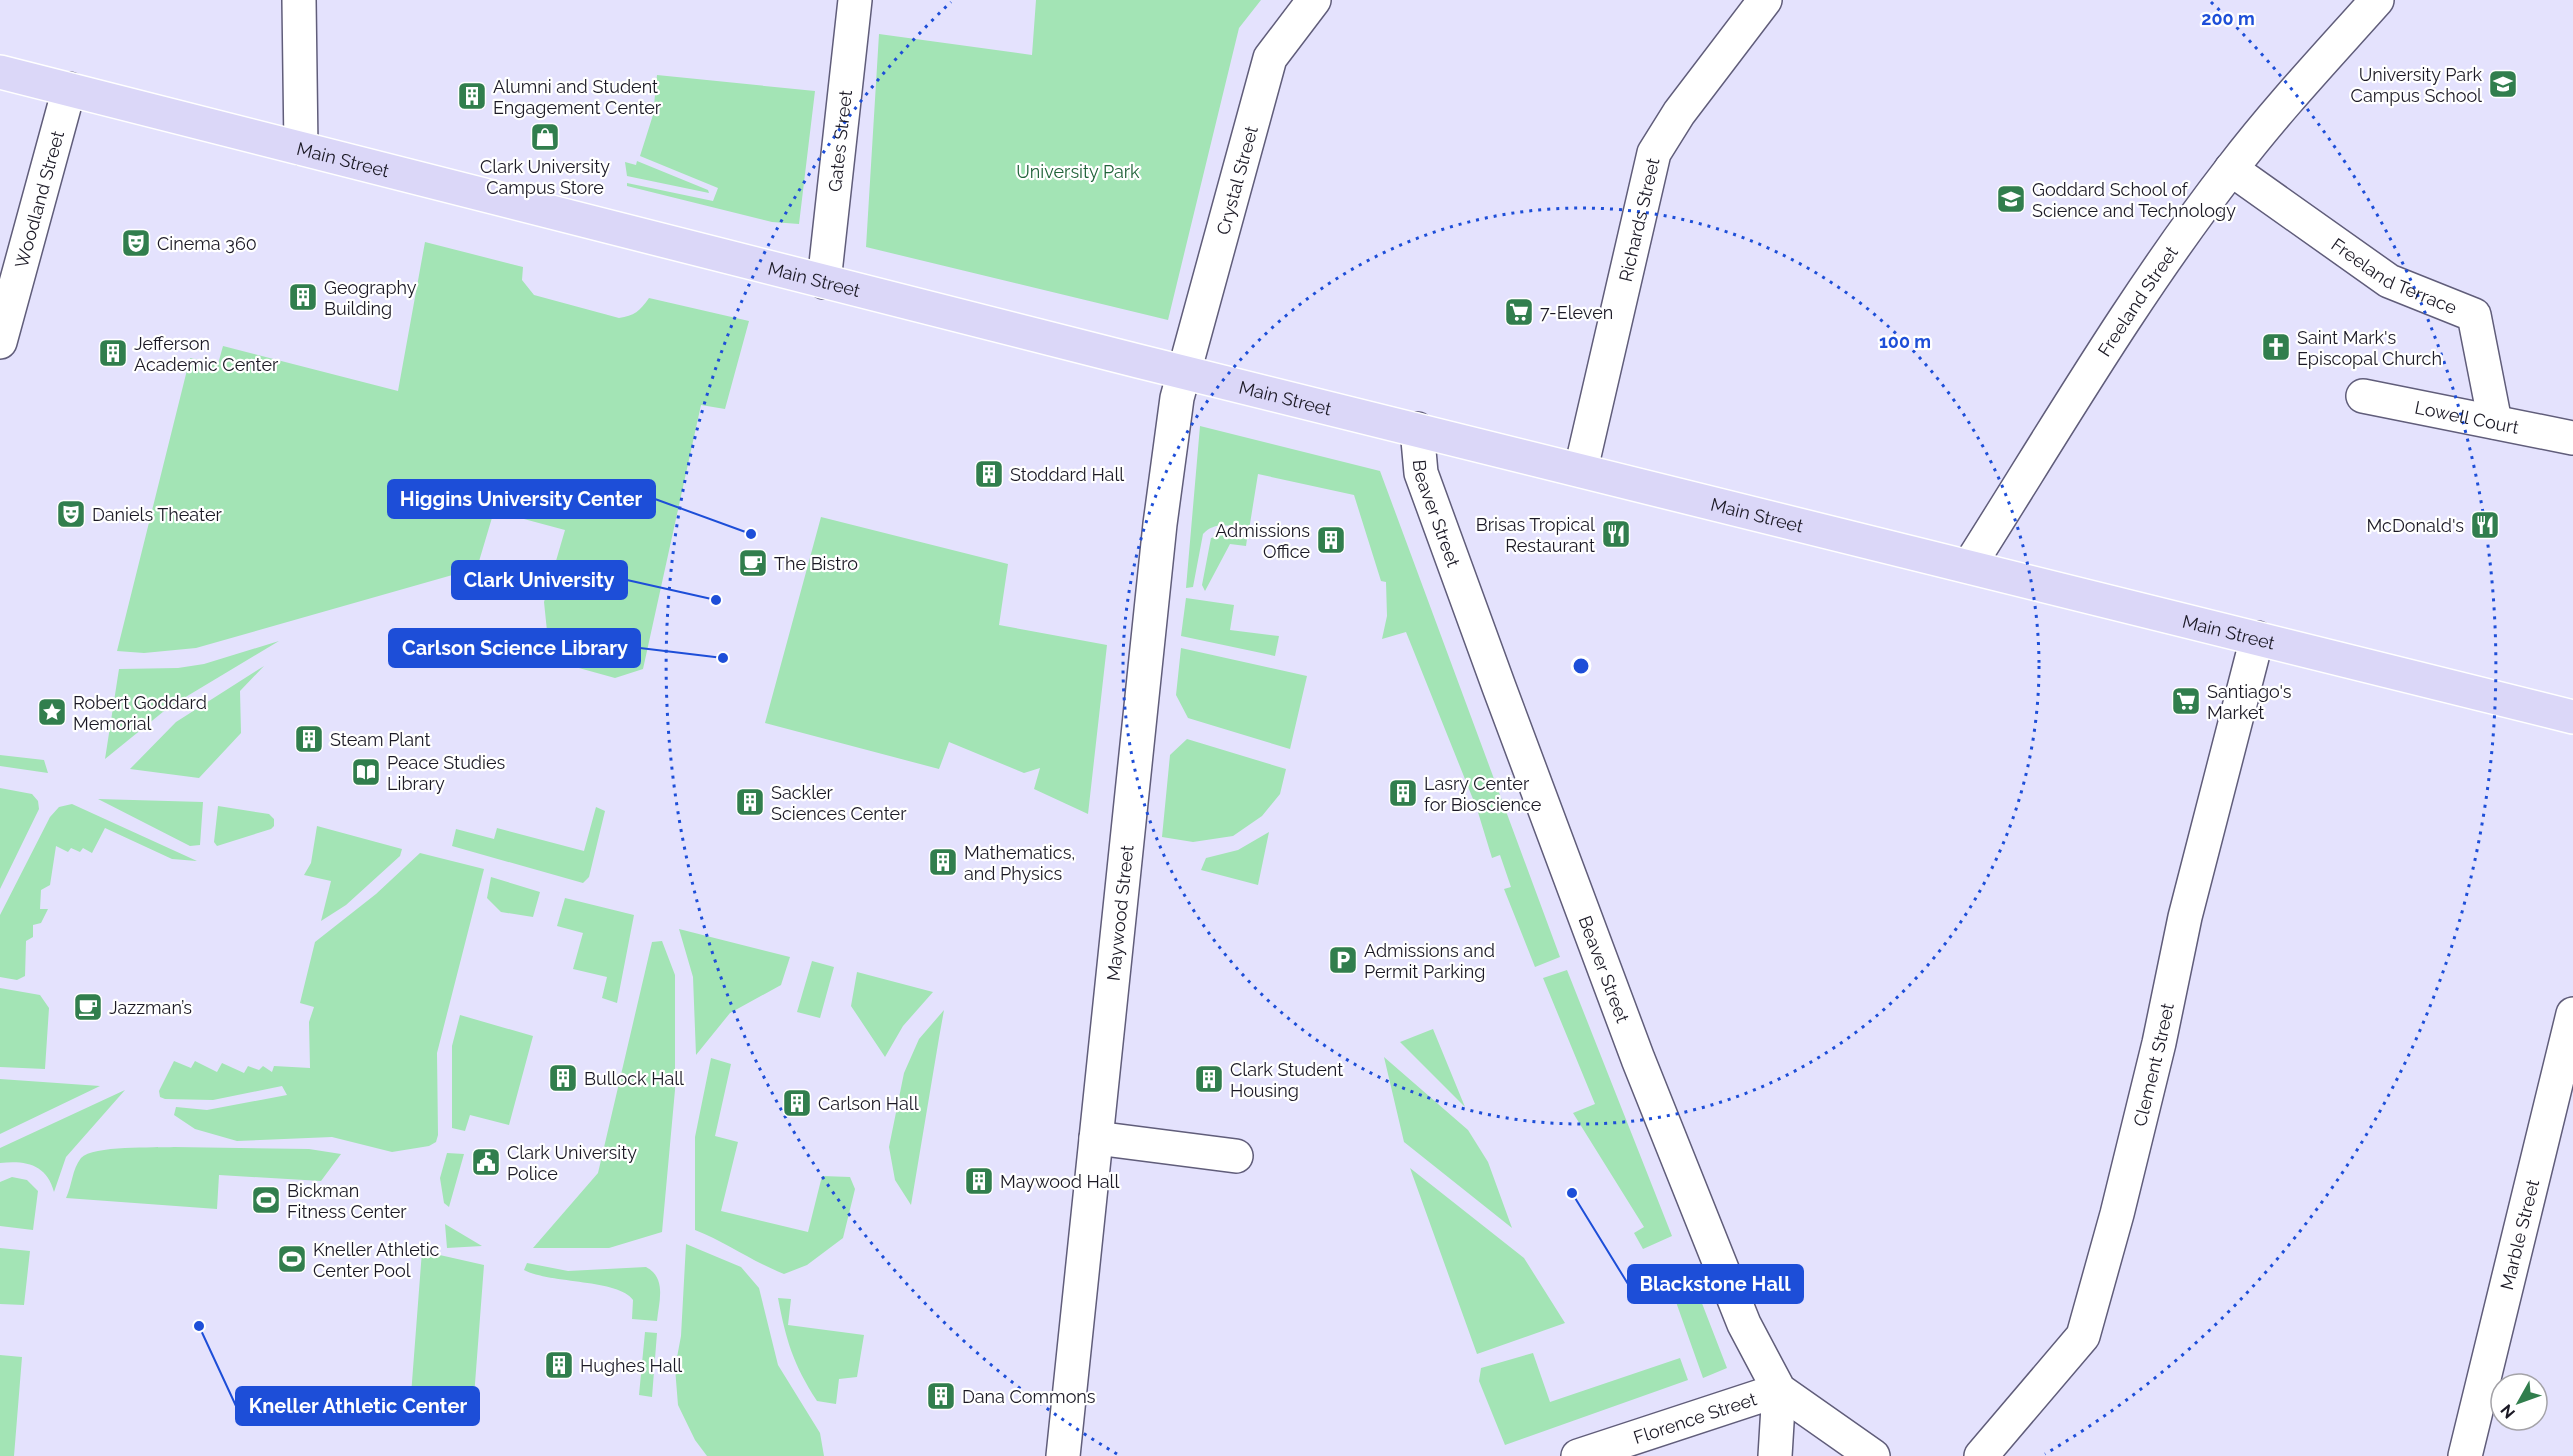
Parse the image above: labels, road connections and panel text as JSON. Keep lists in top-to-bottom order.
{
  "streets": {
    "main road": ["Main Street"],
    "street": [
      "Gates Street",
      "Crystal Street",
      "Woodland Street",
      "Richards Street",
      "Freeland Terrace",
      "Freeland Street",
      "Lowell Court",
      "Beaver Street",
      "Maywood Street",
      "Clement Street",
      "Marble Street",
      "Florence Street"
    ]
  },
  "crossings": [
    ["Gates Street", "Main Street"],
    ["Main Street", "Crystal Street"],
    ["Main Street", "Woodland Street"],
    ["Main Street", "Richards Street"],
    ["Main Street", "Freeland Street"],
    ["Main Street", "Beaver Street"],
    ["Main Street", "Maywood Street"],
    ["Main Street", "Clement Street"],
    ["Crystal Street", "Maywood Street"],
    ["Freeland Terrace", "Freeland Street"],
    ["Freeland Terrace", "Lowell Court"],
    ["Beaver Street", "Florence Street"]
  ],
  "parks": ["University Park"],
  "places": {
    "school or university": ["University Park Campus School", "Goddard School of Science and Technology"],
    "building": [
      "Alumni and Student Engagement Center",
      "Geography Building",
      "Jefferson Academic Center",
      "Stoddard Hall",
      "Admissions Office",
      "Steam Plant",
      "Lasry Center for Bioscience",
      "Sackler Sciences Center",
      "Mathematics, and Physics",
      "Bullock Hall",
      "Clark Student Housing",
      "Carlson Hall",
      "Maywood Hall",
      "Hughes Hall",
      "Dana Commons"
    ],
    "shop": ["Clark University Campus Store"],
    "theatre": ["Cinema 360", "Daniels Theater"],
    "supermarket": ["7-Eleven", "Santiago's Market"],
    "church": ["Saint Mark's Episcopal Church"],
    "restaurant": ["McDonald's", "Brisas Tropical Restaurant"],
    "other": [
      "Higgins University Center",
      "Clark University",
      "Carlson Science Library",
      "Blackstone Hall",
      "Kneller Athletic Center"
    ],
    "cafe": ["The Bistro", "Jazzman’s"],
    "place": ["Robert Goddard Memorial"],
    "library": ["Peace Studies Library"],
    "parking": ["Admissions and Permit Parking"],
    "public building": ["Clark University Police"],
    "sports": ["Bickman Fitness Center", "Kneller Athletic Center Pool"]
  },
  "north": "bottom left",
  "rings": ["200 m", "100 m"]
}
